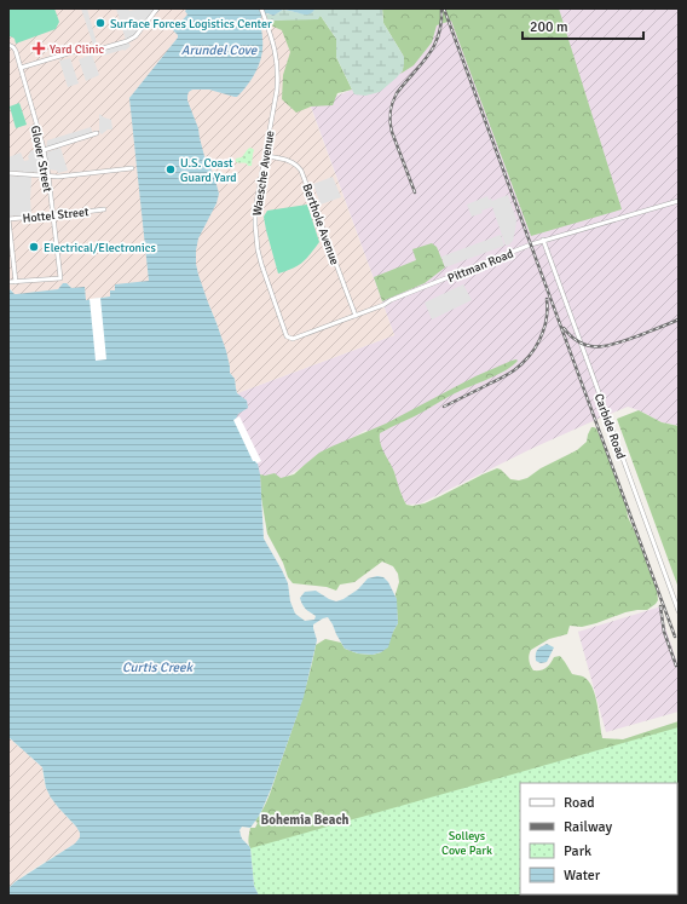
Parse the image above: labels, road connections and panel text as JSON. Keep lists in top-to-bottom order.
{
  "streets": {
    "street": [
      "Glover Street",
      "Waesche Avenue",
      "Hottel Street",
      "Berthole Avenue",
      "Pittman Road",
      "Carbide Road"
    ]
  },
  "crossings": [
    ["Glover Street", "Hottel Street"],
    ["Waesche Avenue", "Berthole Avenue"],
    ["Waesche Avenue", "Pittman Road"],
    ["Berthole Avenue", "Pittman Road"],
    ["Pittman Road", "Carbide Road"]
  ],
  "districts": ["Bohemia Beach"],
  "water": ["Arundel Cove", "Curtis Creek"],
  "parks": ["Solleys Cove Park"],
  "places": {
    "other": ["Surface Forces Logistics Center", "U.S. Coast Guard Yard", "Electrical/Electronics"],
    "health": ["Yard Clinic"]
  },
  "legend": [
    "Road",
    "Railway",
    "Park",
    "Water"
  ],
  "scale_bar": "200 m"
}
